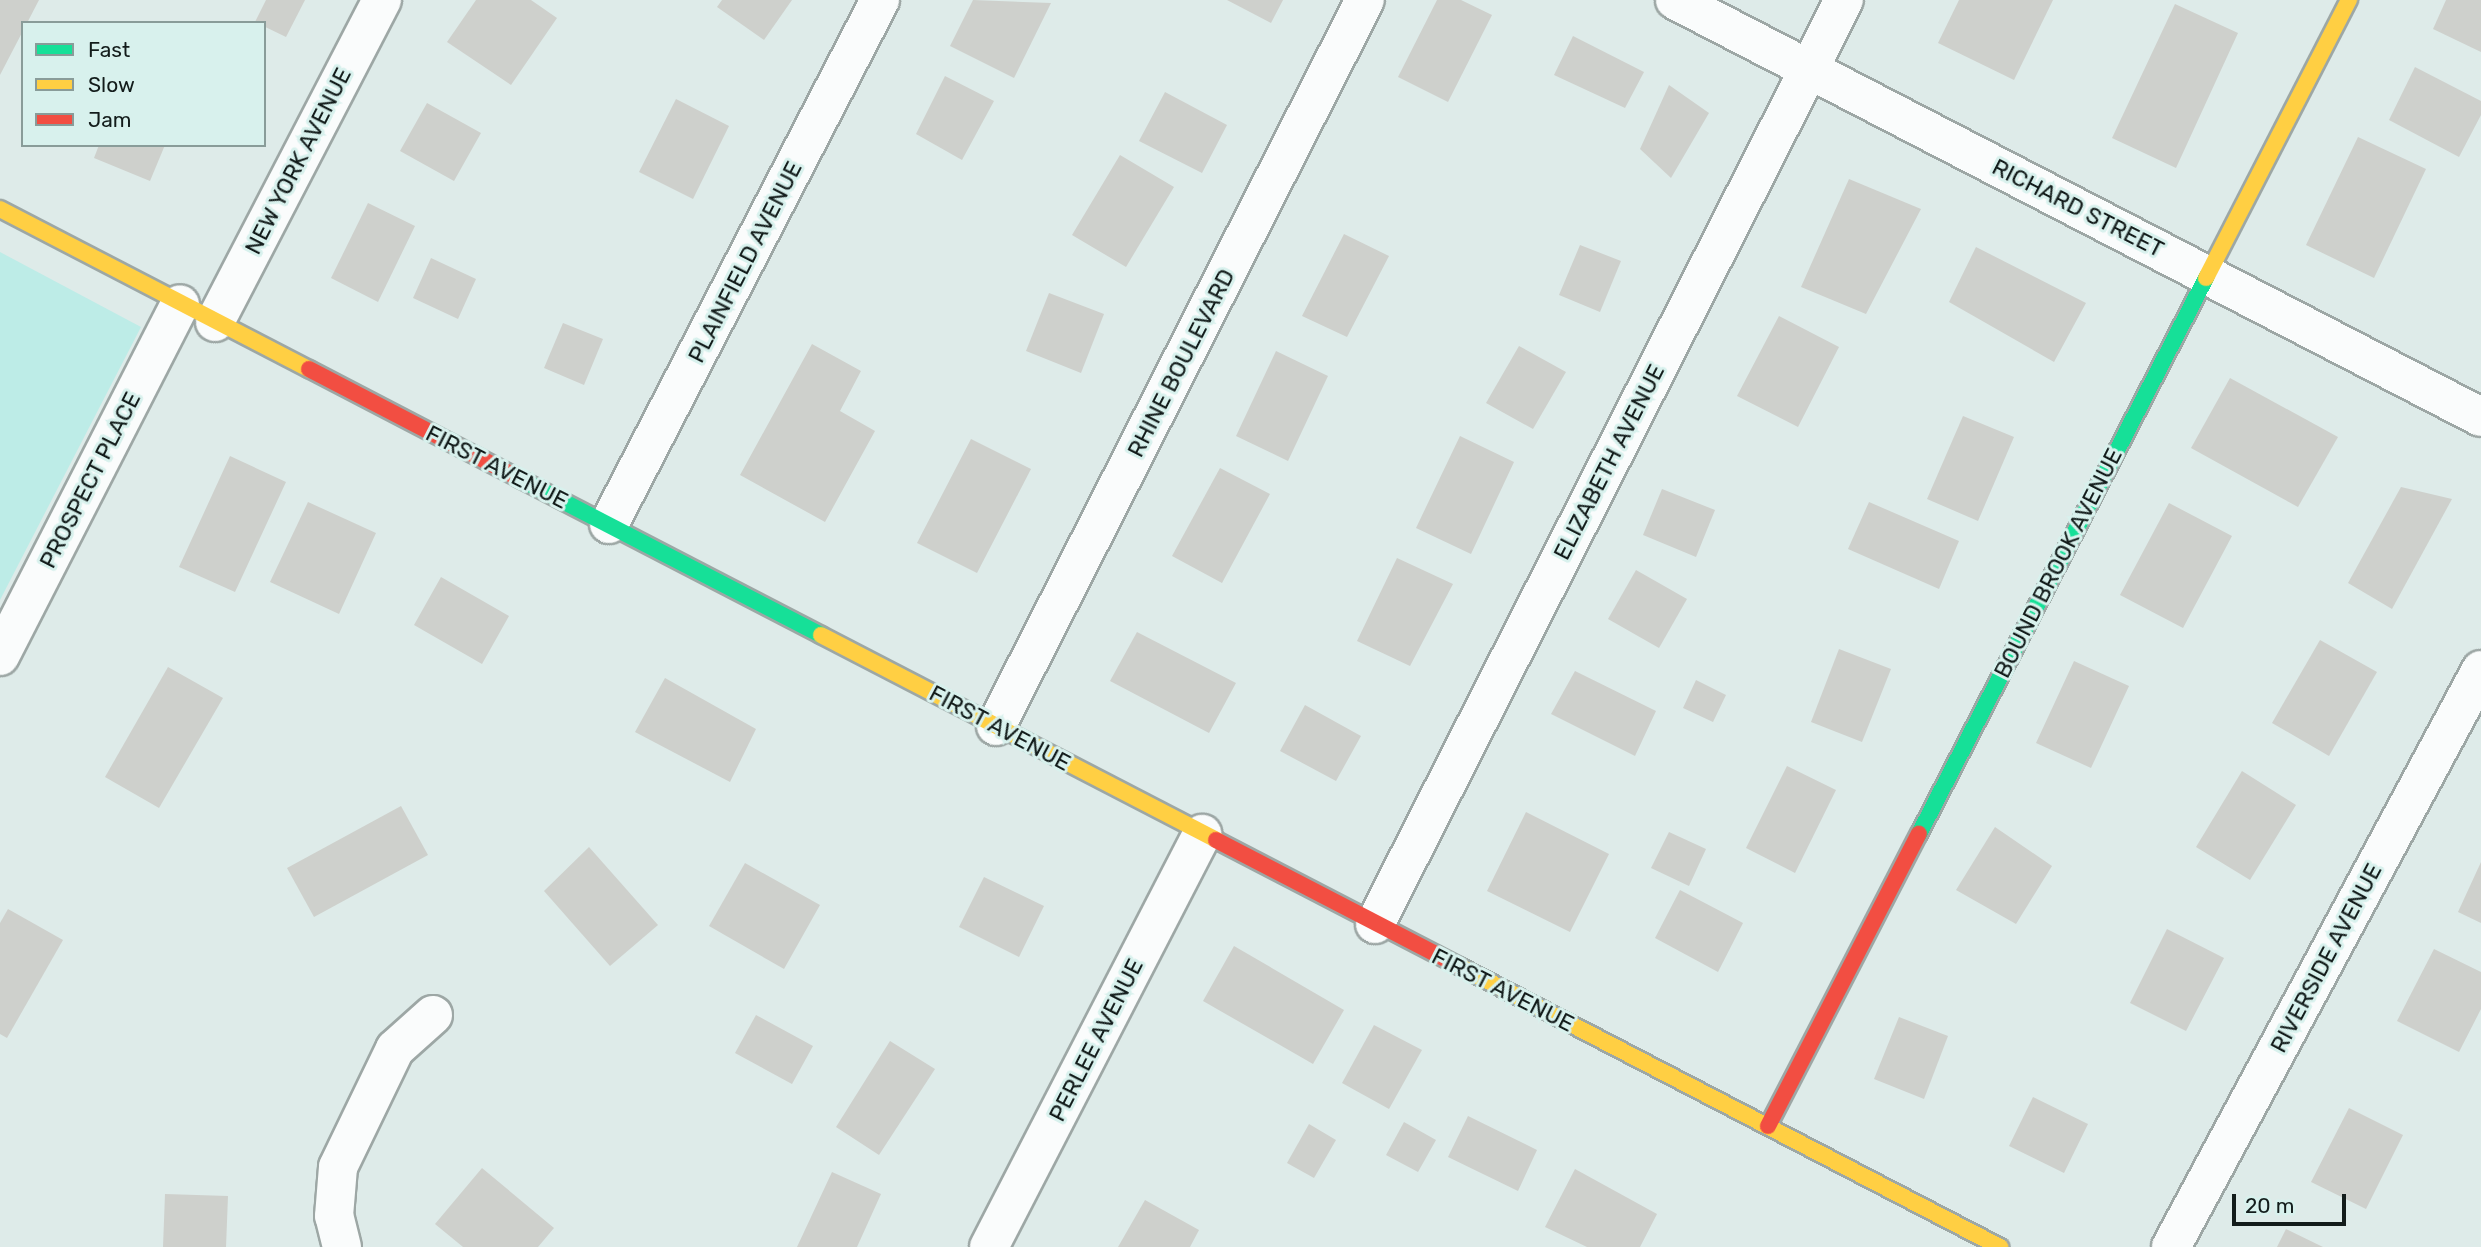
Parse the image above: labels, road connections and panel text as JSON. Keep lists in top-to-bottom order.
{
  "streets": {
    "street": [
      "NEW YORK AVENUE",
      "RICHARD STREET",
      "PLAINFIELD AVENUE",
      "RHINE BOULEVARD",
      "ELIZABETH AVENUE",
      "FIRST AVENUE",
      "PROSPECT PLACE",
      "BOUND BROOK AVENUE",
      "RIVERSIDE AVENUE",
      "PERLEE AVENUE"
    ]
  },
  "crossings": [
    ["NEW YORK AVENUE", "FIRST AVENUE"],
    ["RICHARD STREET", "ELIZABETH AVENUE"],
    ["RICHARD STREET", "BOUND BROOK AVENUE"],
    ["PLAINFIELD AVENUE", "FIRST AVENUE"],
    ["RHINE BOULEVARD", "FIRST AVENUE"],
    ["ELIZABETH AVENUE", "FIRST AVENUE"],
    ["FIRST AVENUE", "PROSPECT PLACE"],
    ["FIRST AVENUE", "BOUND BROOK AVENUE"],
    ["FIRST AVENUE", "PERLEE AVENUE"]
  ],
  "legend": ["Fast", "Slow", "Jam"],
  "scale_bar": "20 m"
}
